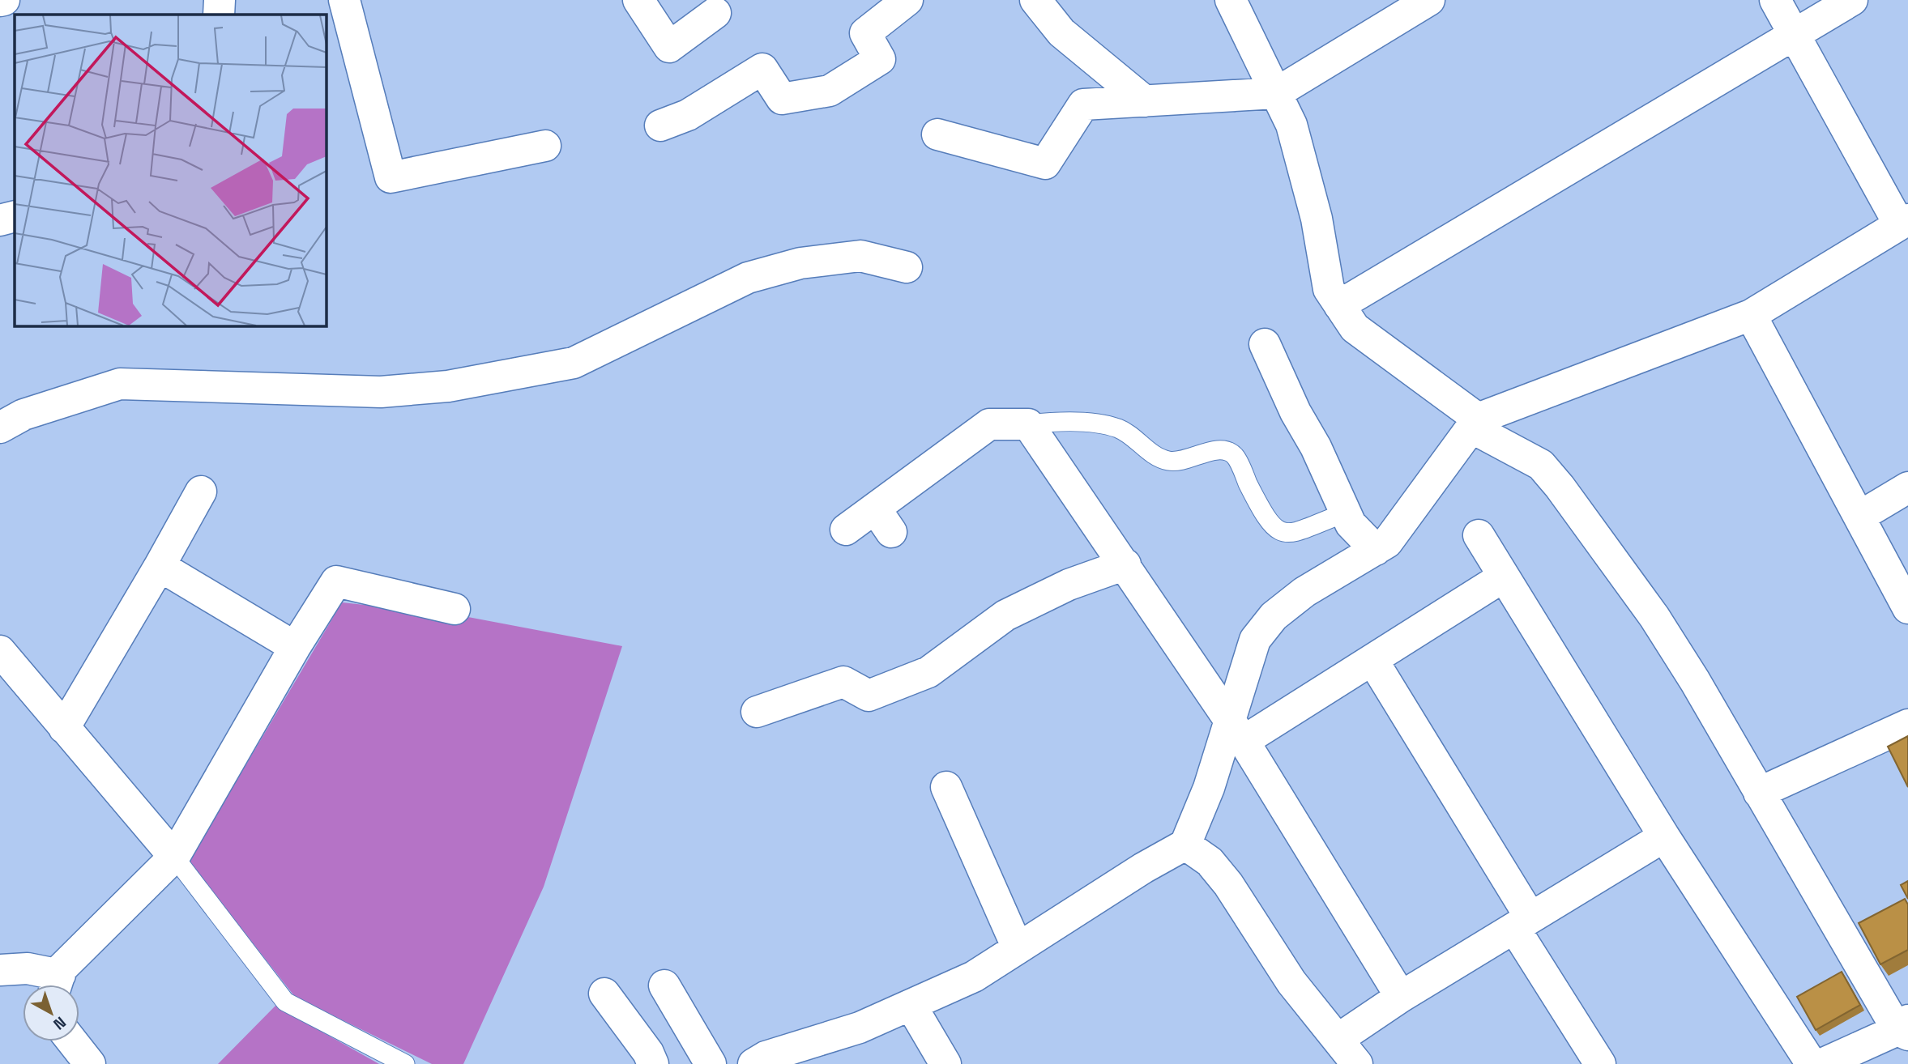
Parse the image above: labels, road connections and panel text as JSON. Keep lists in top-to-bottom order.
{
  "north": "bottom right"
}
